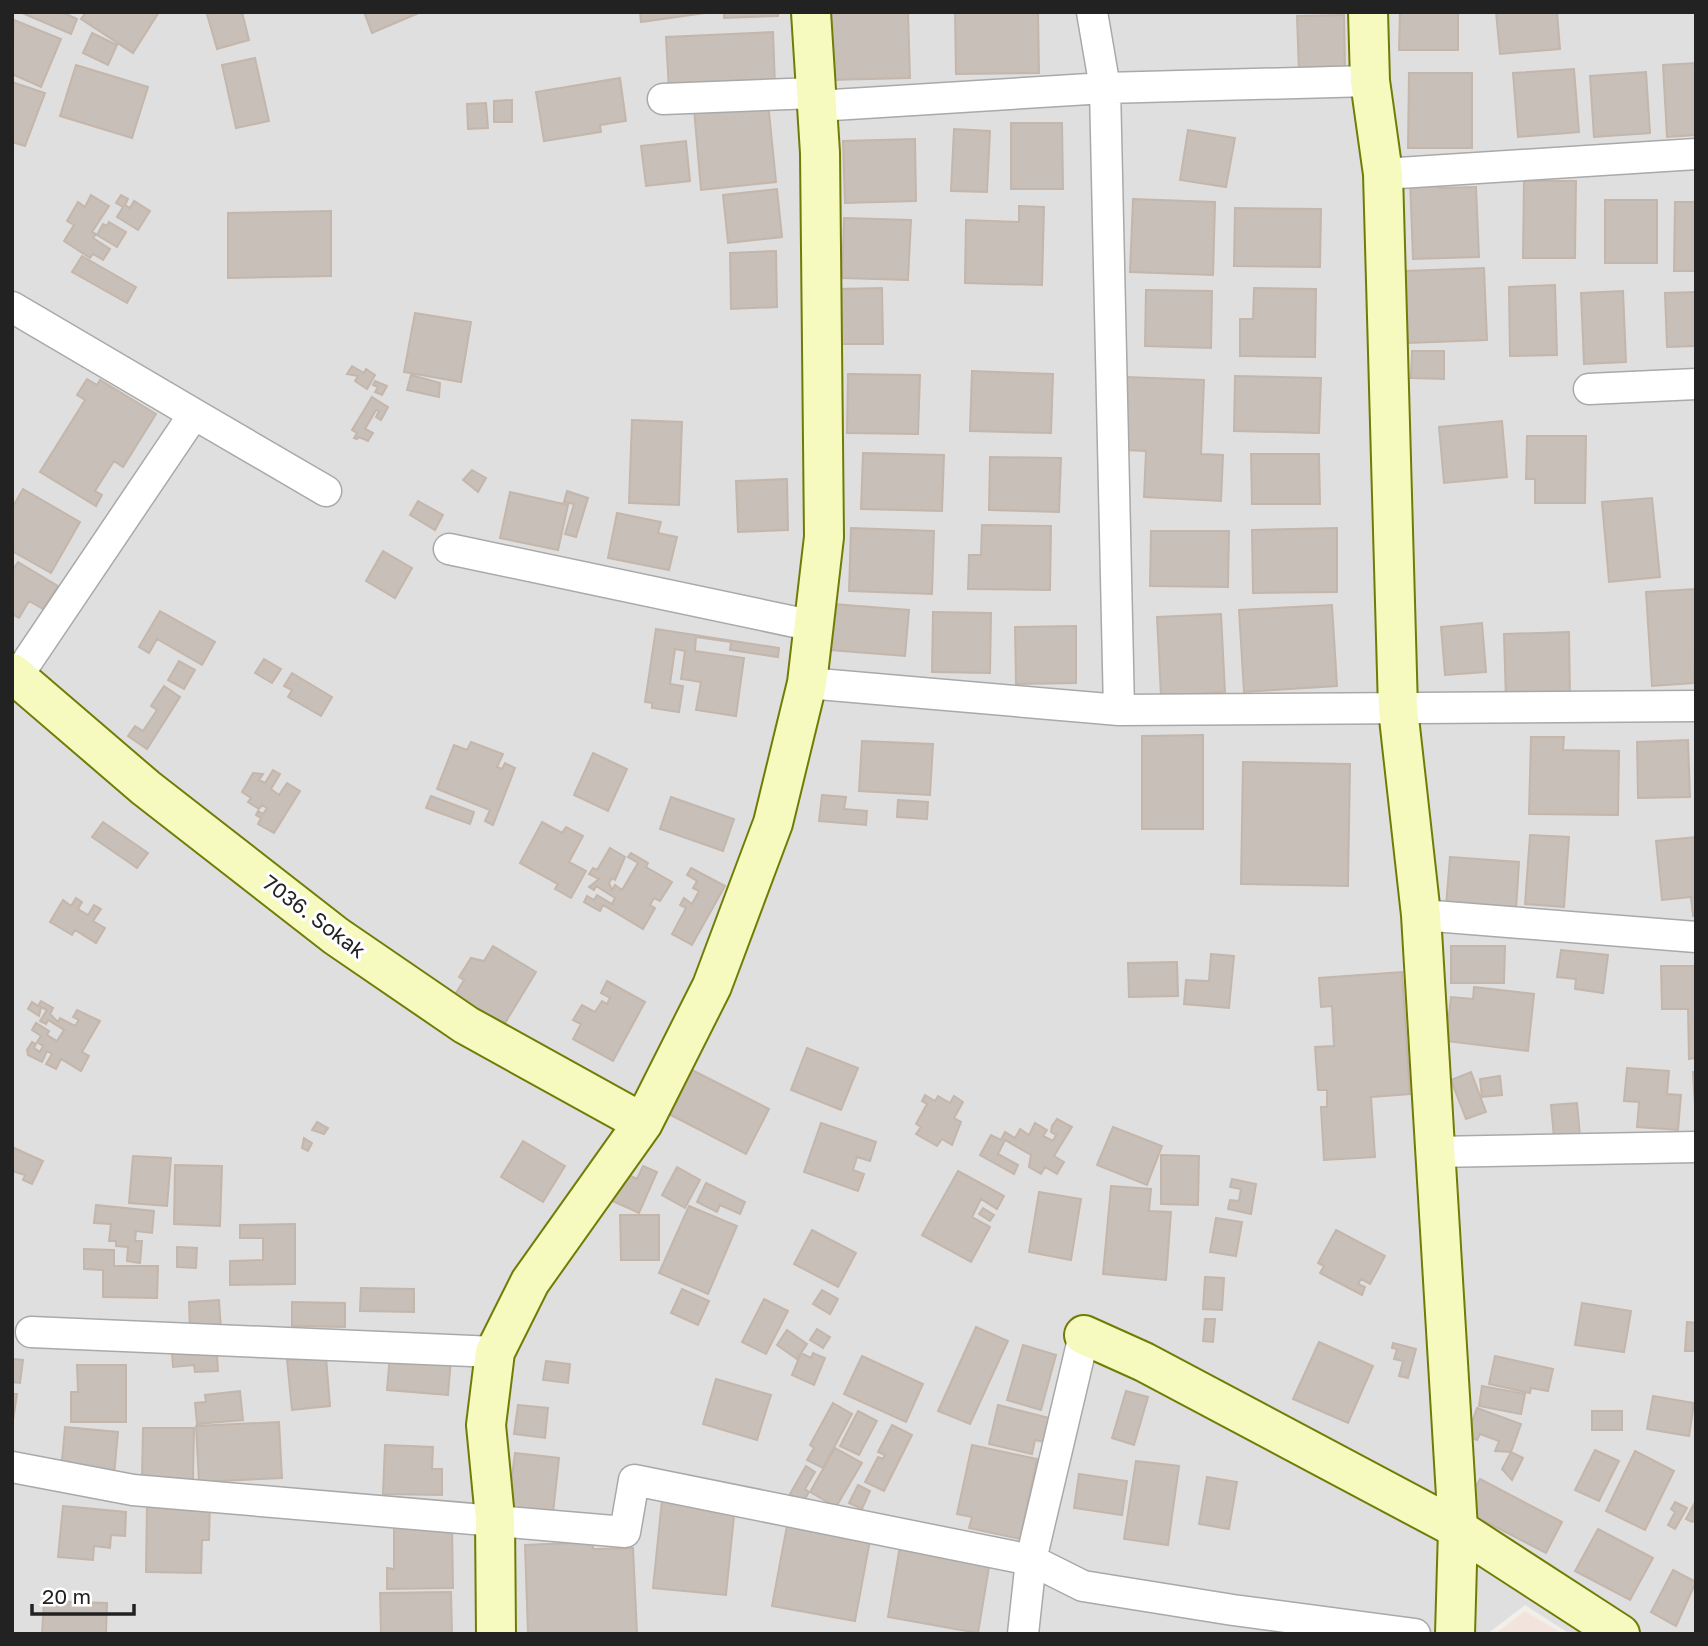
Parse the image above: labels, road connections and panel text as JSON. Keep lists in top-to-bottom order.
{
  "streets": {
    "street": ["7036. Sokak"]
  },
  "scale_bar": "20 m"
}
